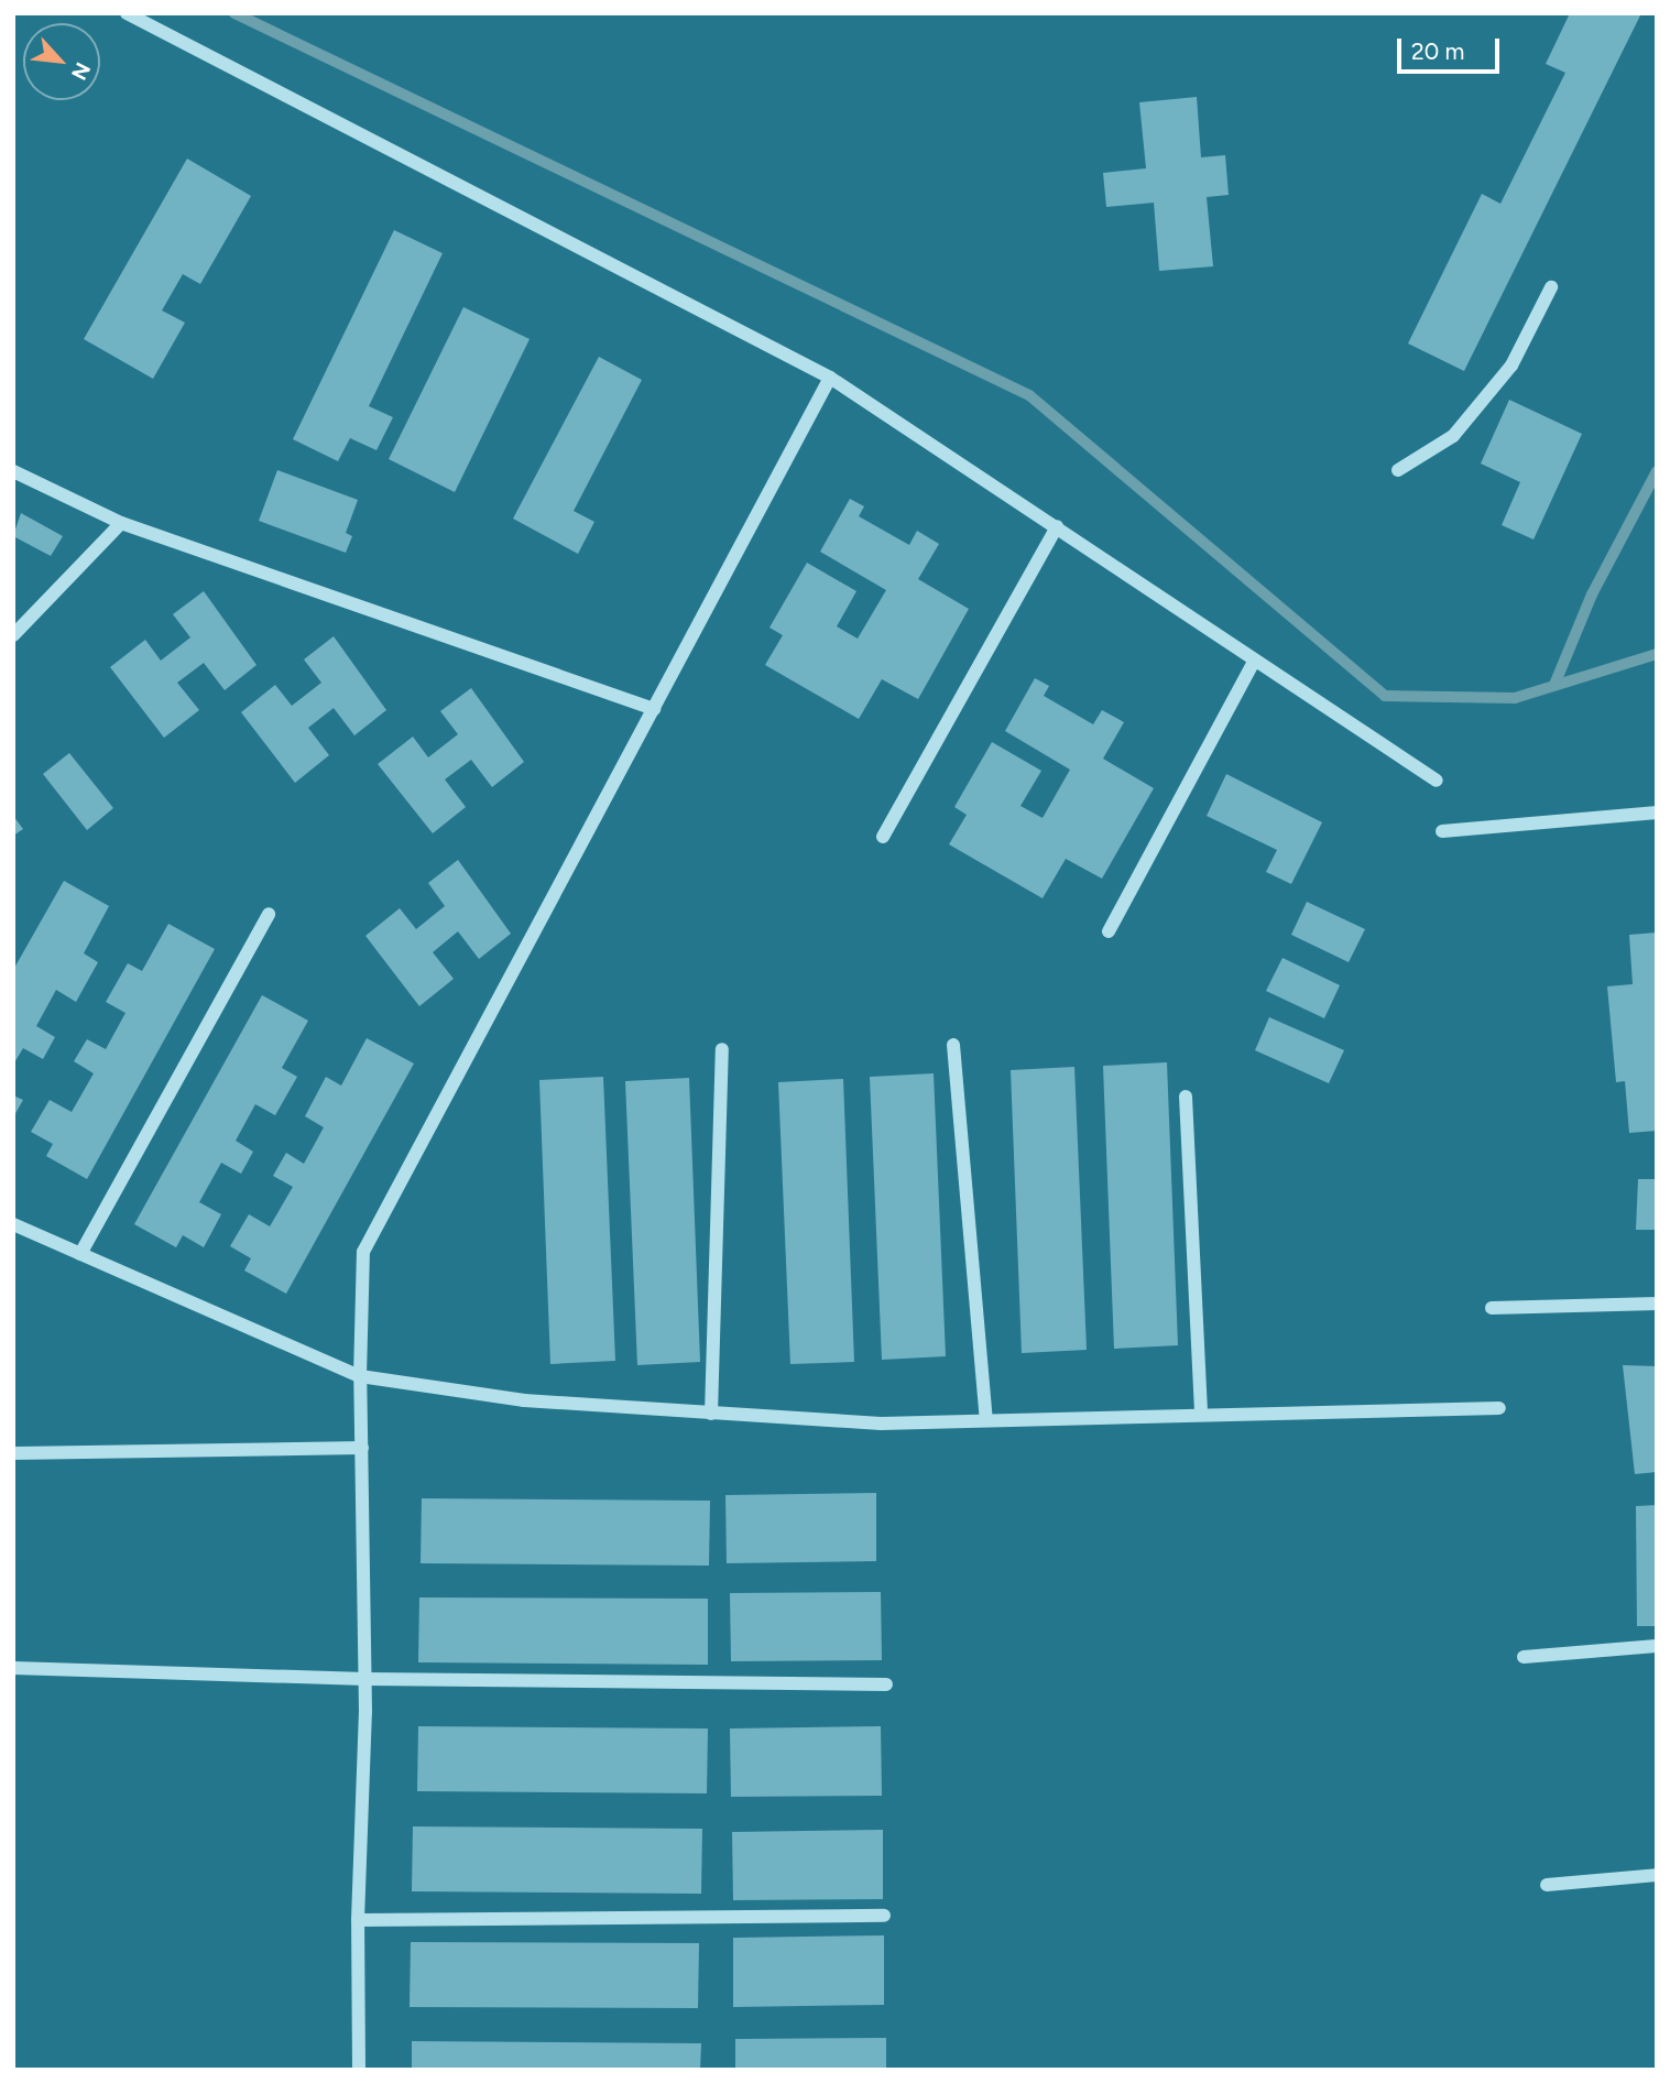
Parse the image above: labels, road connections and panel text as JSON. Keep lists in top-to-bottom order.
{
  "scale_bar": "20 m",
  "north": "bottom right"
}
